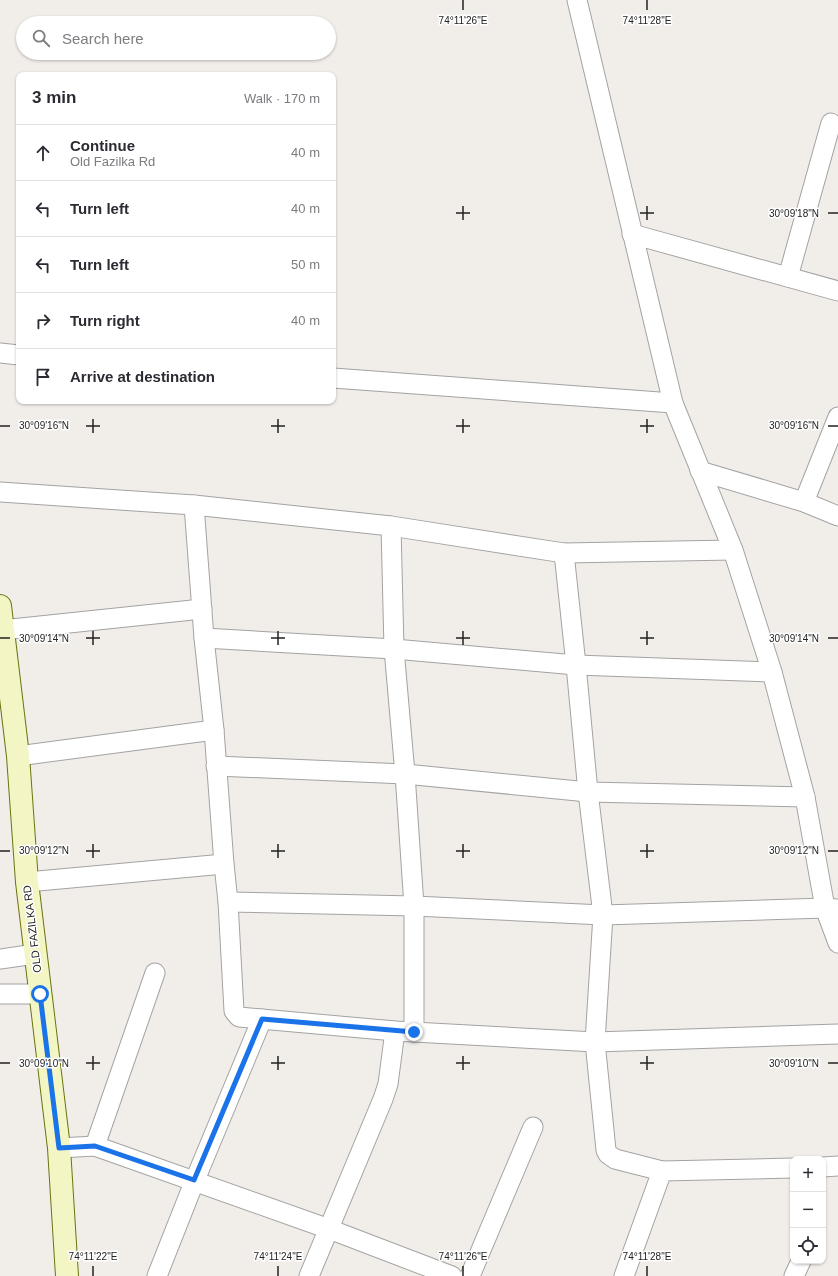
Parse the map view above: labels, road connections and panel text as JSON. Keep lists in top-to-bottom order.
{
  "streets": {
    "main road": ["OLD FAZILKA RD"]
  },
  "page": {
    "search": "Search here",
    "heading": ["3 min", "Walk · 170 m"],
    "list": [
      ["Continue", "Old Fazilka Rd", "40 m"],
      ["Turn left", "40 m"],
      ["Turn left", "50 m"],
      ["Turn right", "40 m"],
      "Arrive at destination"
    ],
    "map_buttons": ["+", "−"]
  },
  "coordinates": [
    "74°11'26\"E",
    "74°11'28\"E",
    "30°09'18\"N",
    "30°09'16\"N",
    "30°09'14\"N",
    "30°09'12\"N",
    "30°09'10\"N",
    "74°11'22\"E",
    "74°11'24\"E"
  ]
}
